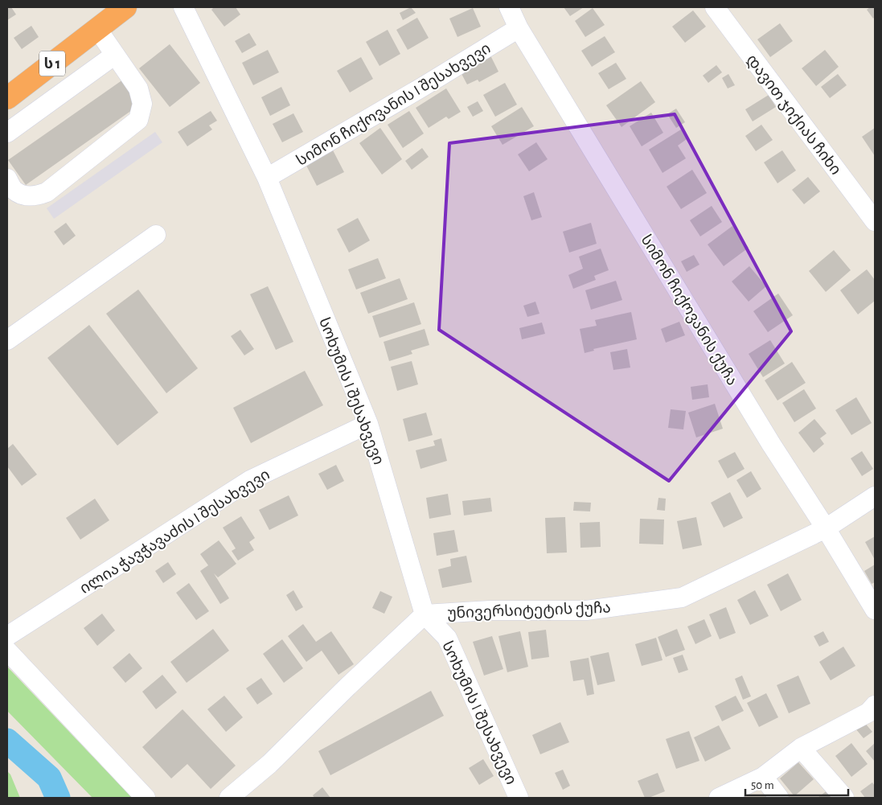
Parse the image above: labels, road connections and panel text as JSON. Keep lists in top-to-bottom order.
{
  "streets": {
    "highway": ["ს 1"],
    "street": [
      "სიმონ ჩიქოვანის I შესახვევი",
      "დავით ჯიქიას ჩიხი",
      "სიმონ ჩიქოვანის ქუჩა",
      "სოხუმის I შესახვევი",
      "ილია ჭავჭავაძის I შესახვევი",
      "უნივერსიტეტის ქუჩა"
    ]
  },
  "crossings": [
    ["სიმონ ჩიქოვანის I შესახვევი", "სიმონ ჩიქოვანის ქუჩა"],
    ["სიმონ ჩიქოვანის I შესახვევი", "სოხუმის I შესახვევი"],
    ["სიმონ ჩიქოვანის ქუჩა", "უნივერსიტეტის ქუჩა"],
    ["სოხუმის I შესახვევი", "ილია ჭავჭავაძის I შესახვევი"],
    ["სოხუმის I შესახვევი", "უნივერსიტეტის ქუჩა"]
  ],
  "scale_bar": "50 m"
}
